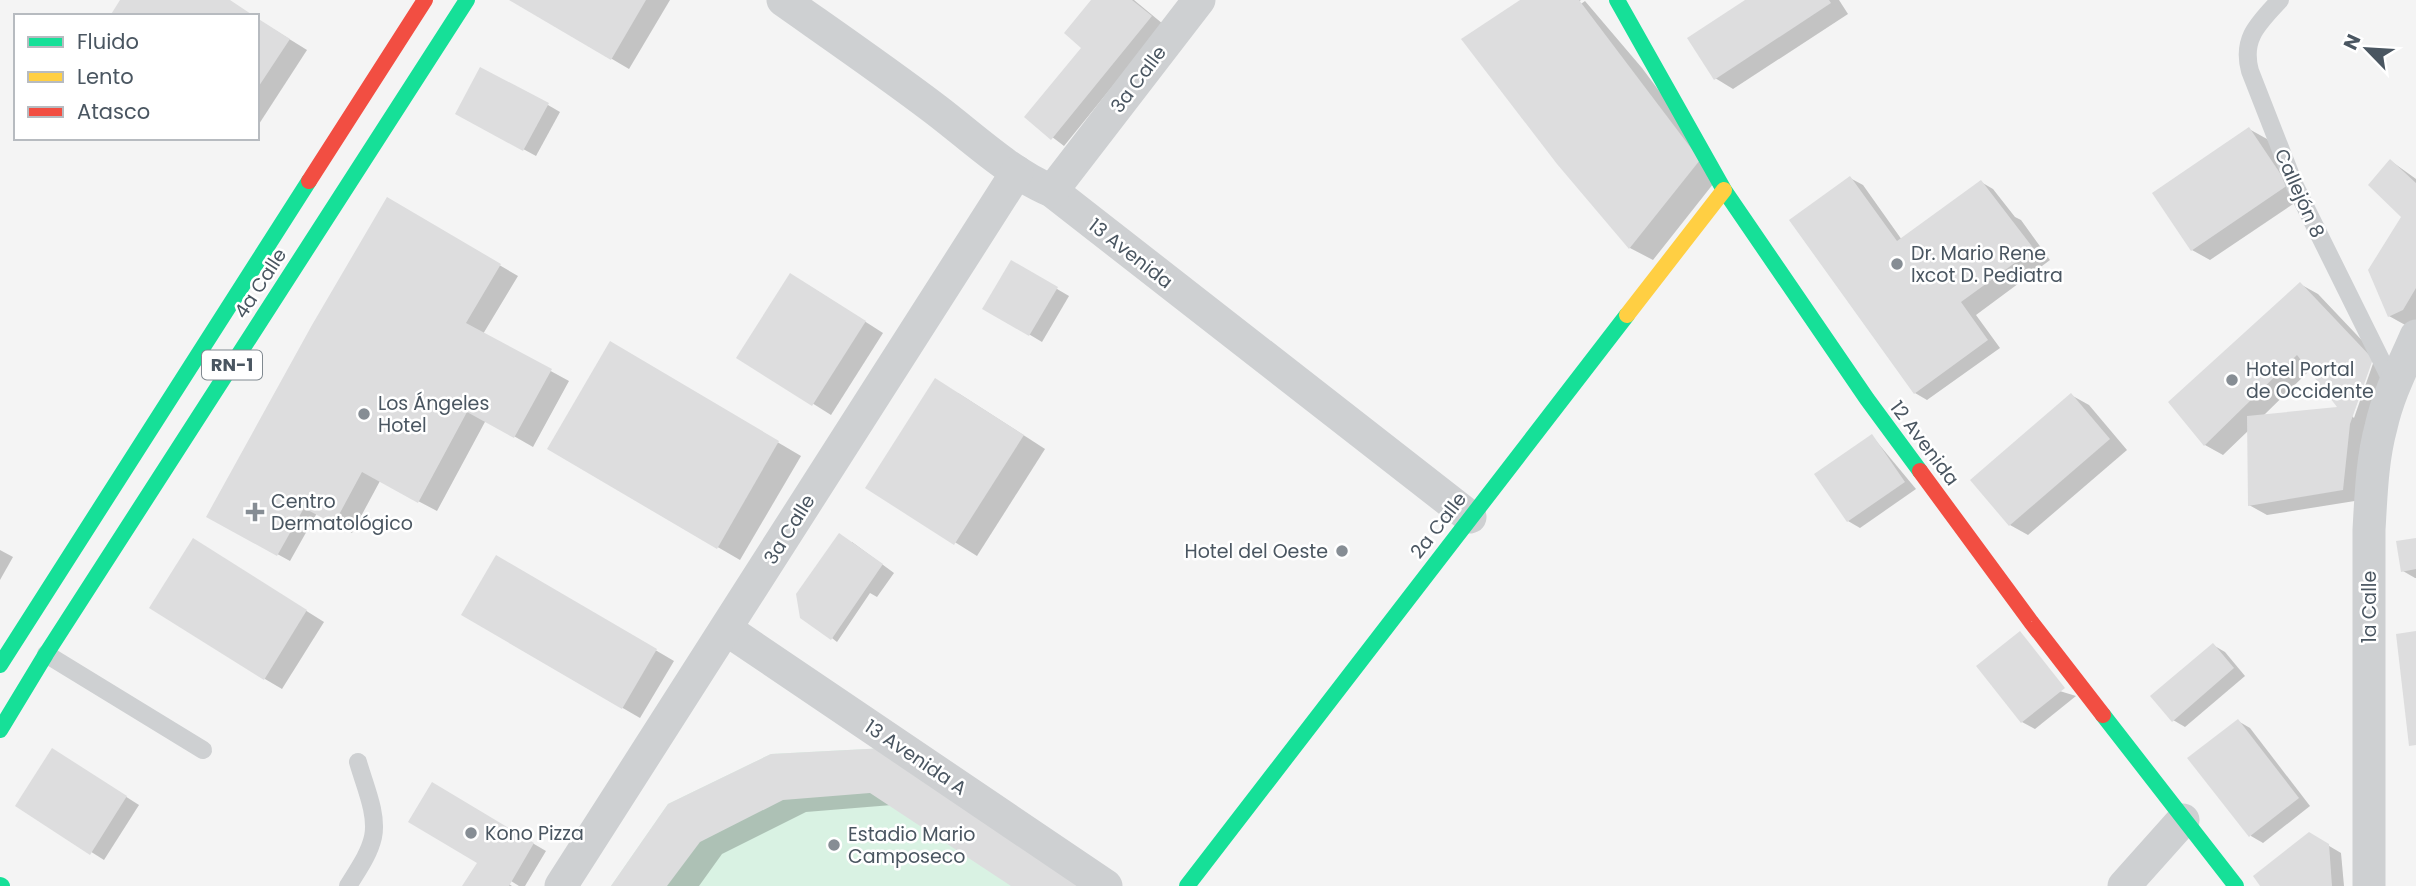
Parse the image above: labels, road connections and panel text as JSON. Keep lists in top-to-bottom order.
{
  "streets": {
    "street": [
      "3a Calle",
      "13 Avenida",
      "4a Calle",
      "RN-1",
      "12 Avenida",
      "2a Calle",
      "1a Calle",
      "13 Avenida A"
    ],
    "lane": ["Callejón 8"]
  },
  "crossings": [
    ["3a Calle", "13 Avenida"],
    ["3a Calle", "13 Avenida A"],
    ["Callejón 8", "1a Calle"],
    ["13 Avenida", "2a Calle"],
    ["12 Avenida", "2a Calle"]
  ],
  "places": {
    "other": [
      "Dr. Mario Rene Ixcot D. Pediatra",
      "Hotel Portal de Occidente",
      "Los Ángeles Hotel",
      "Hotel del Oeste",
      "Kono Pizza",
      "Estadio Mario Camposeco"
    ],
    "health": ["Centro Dermatológico"]
  },
  "legend": ["Fluido", "Lento", "Atasco"],
  "north": "top left"
}
